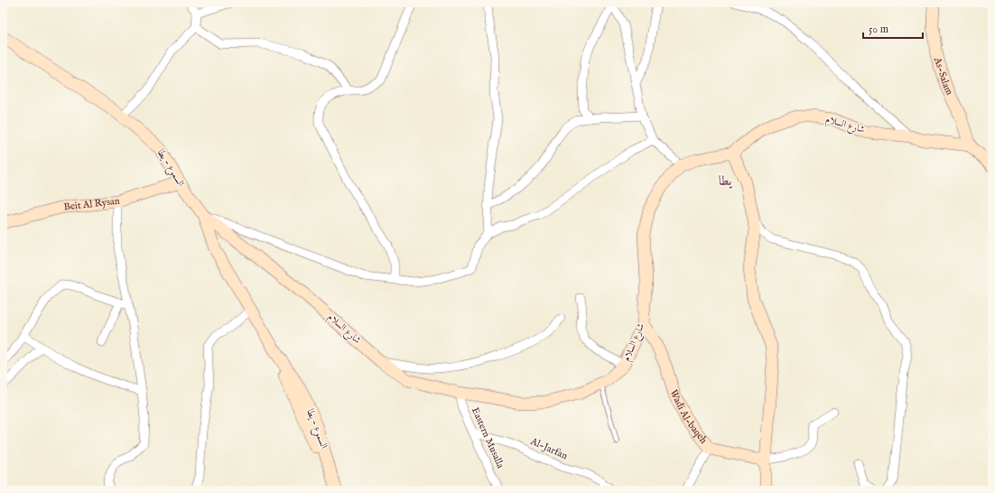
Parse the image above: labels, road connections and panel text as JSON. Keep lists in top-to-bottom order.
{
  "streets": {
    "main road": [
      "As-Salam",
      "شارع السلام",
      "السموع - يطا",
      "Beit Al Rysan",
      "Wadi Al-baqeh"
    ],
    "street": ["Eastern Musalla", "Al-Jarfan"]
  },
  "crossings": [
    ["As-Salam", "شارع السلام"],
    ["شارع السلام", "السموع - يطا"],
    ["شارع السلام", "Wadi Al-baqeh"],
    ["شارع السلام", "Eastern Musalla"],
    ["السموع - يطا", "Beit Al Rysan"],
    ["Eastern Musalla", "Al-Jarfan"]
  ],
  "districts": ["يطا"],
  "scale_bar": "50 m"
}
